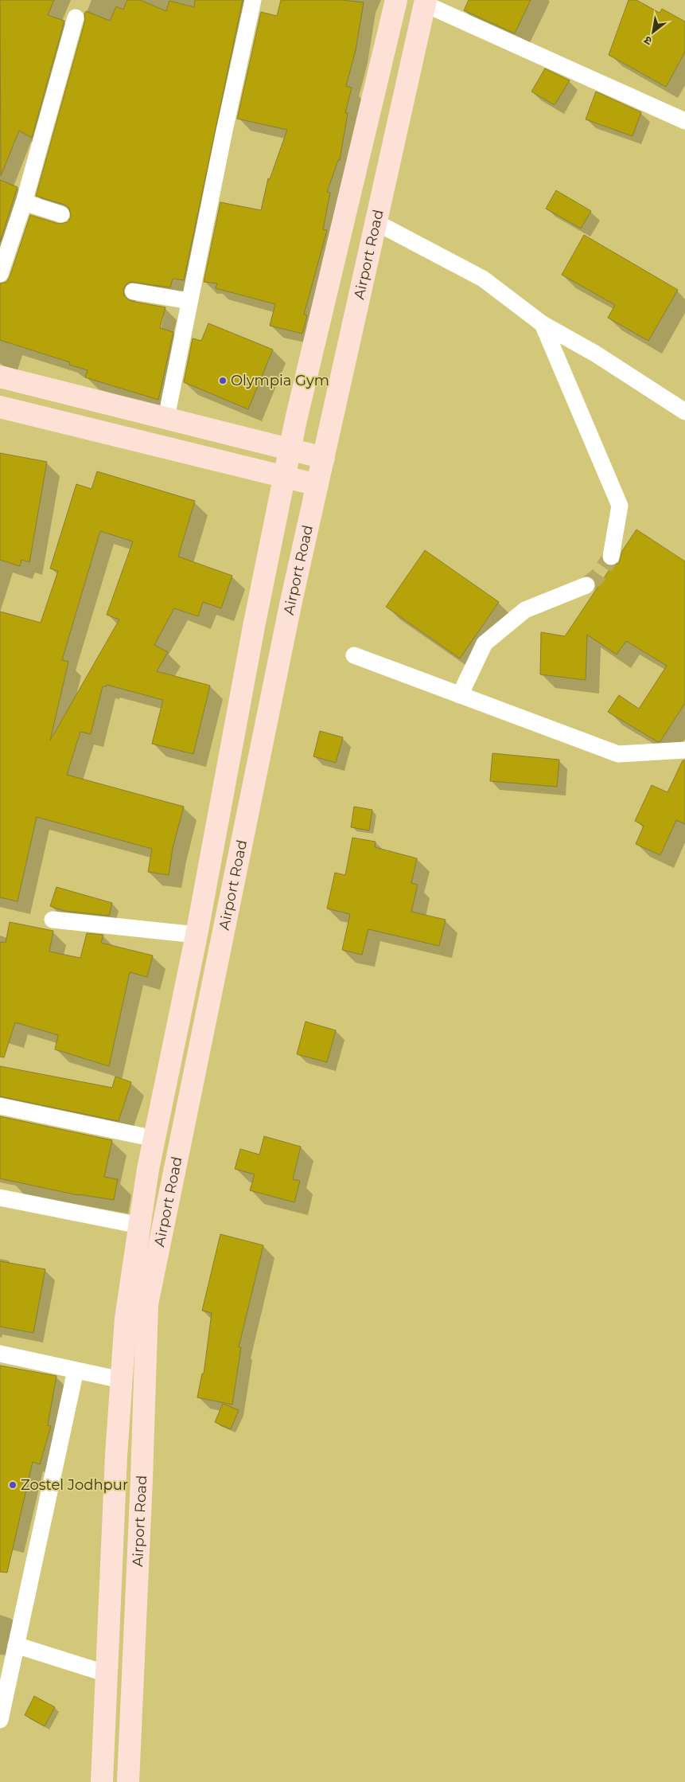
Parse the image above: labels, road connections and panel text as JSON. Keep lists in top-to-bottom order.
{
  "streets": {
    "main road": ["Airport Road"]
  },
  "places": ["Olympia Gym", "Zostel Jodhpur"],
  "north": "bottom left"
}
